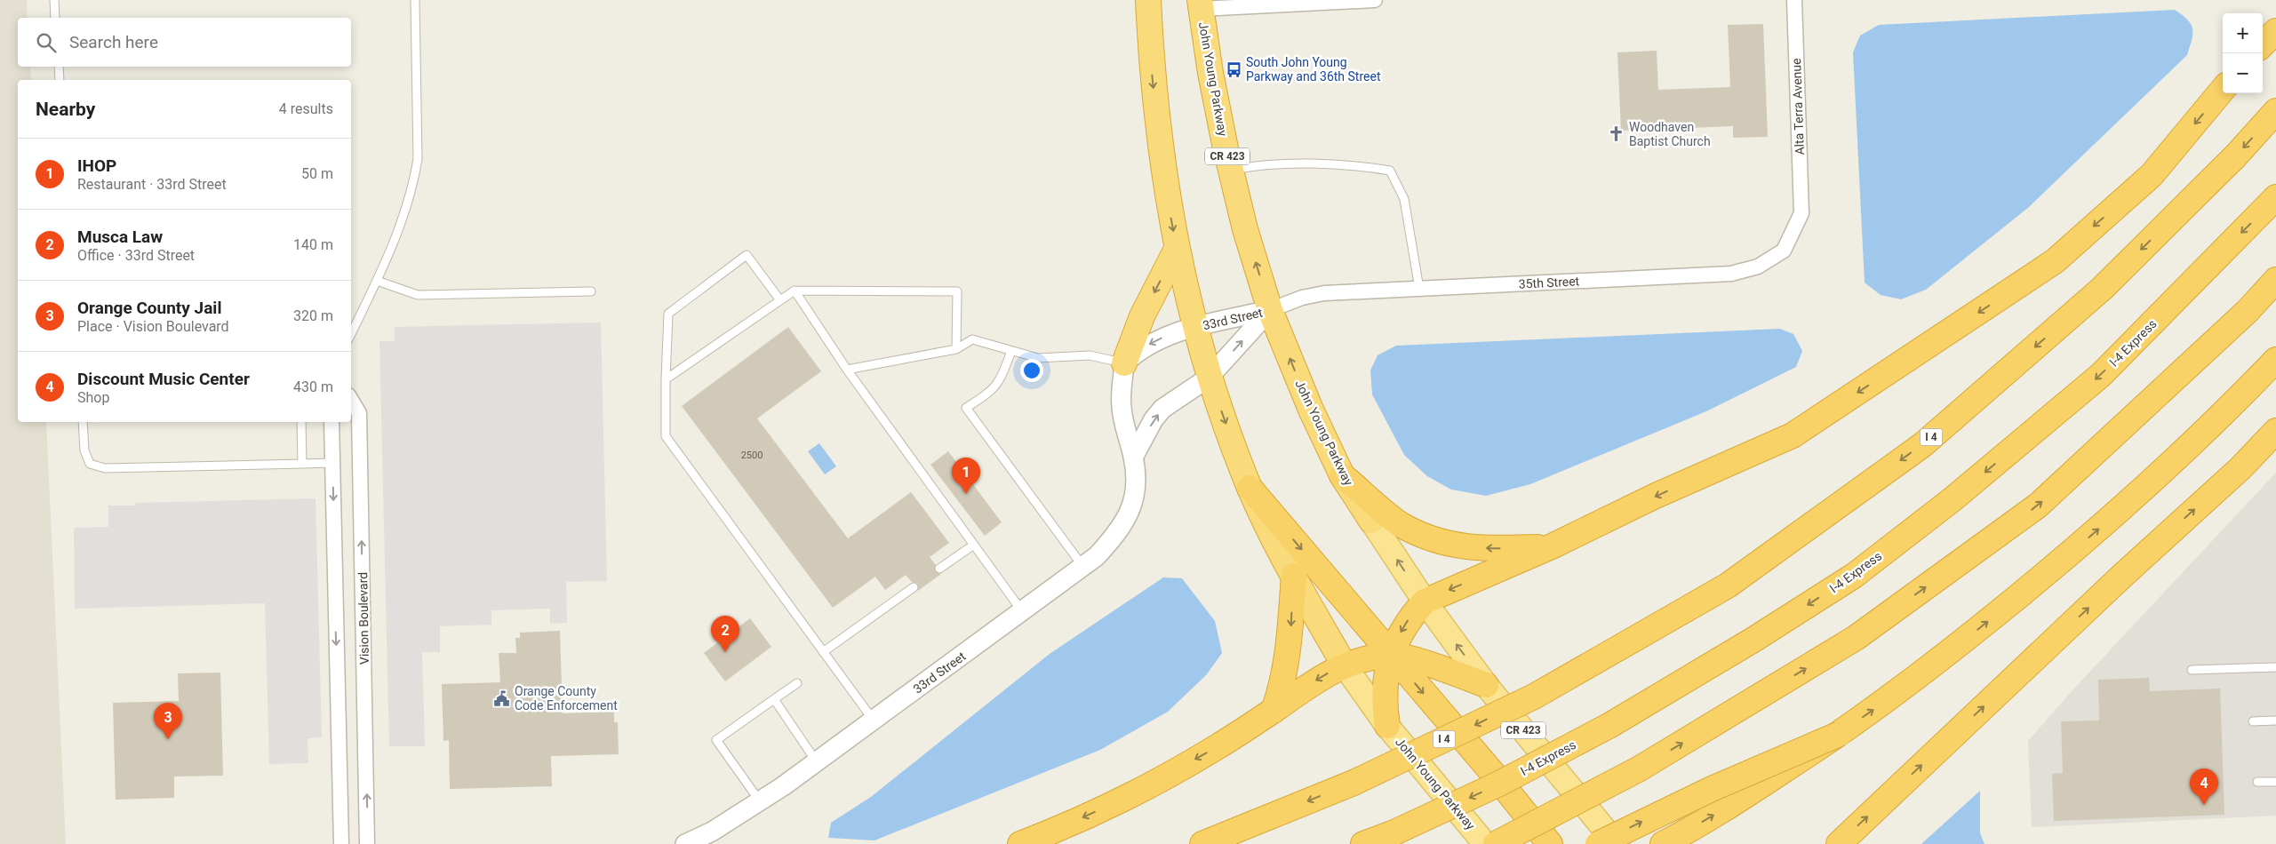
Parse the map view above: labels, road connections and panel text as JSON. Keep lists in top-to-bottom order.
{
  "streets": {
    "highway": [
      "John Young Parkway",
      "CR 423",
      "I-4 Express",
      "I 4"
    ],
    "street": [
      "Alta Terra Avenue",
      "35th Street",
      "33rd Street",
      "Vision Boulevard"
    ]
  },
  "crossings": [
    ["John Young Parkway", "35th Street"],
    ["John Young Parkway", "33rd Street"],
    ["Alta Terra Avenue", "35th Street"],
    ["35th Street", "33rd Street"]
  ],
  "places": {
    "bus stop": ["South John Young Parkway and 36th Street"],
    "church": ["Woodhaven Baptist Church"],
    "public building": ["Orange County Code Enforcement"]
  },
  "house_numbers": ["2500"],
  "page": {
    "map_buttons": ["+", "−"],
    "search": "Search here",
    "heading": ["Nearby", "4 results"],
    "list": [
      {
        "mark": "1",
        "name": "IHOP",
        "note": "Restaurant · 33rd Street",
        "value": "50 m"
      },
      {
        "mark": "2",
        "name": "Musca Law",
        "note": "Office · 33rd Street",
        "value": "140 m"
      },
      {
        "mark": "3",
        "name": "Orange County Jail",
        "note": "Place · Vision Boulevard",
        "value": "320 m"
      },
      {
        "mark": "4",
        "name": "Discount Music Center",
        "note": "Shop",
        "value": "430 m"
      }
    ],
    "pins": [
      "1",
      "2",
      "3",
      "4"
    ]
  }
}
